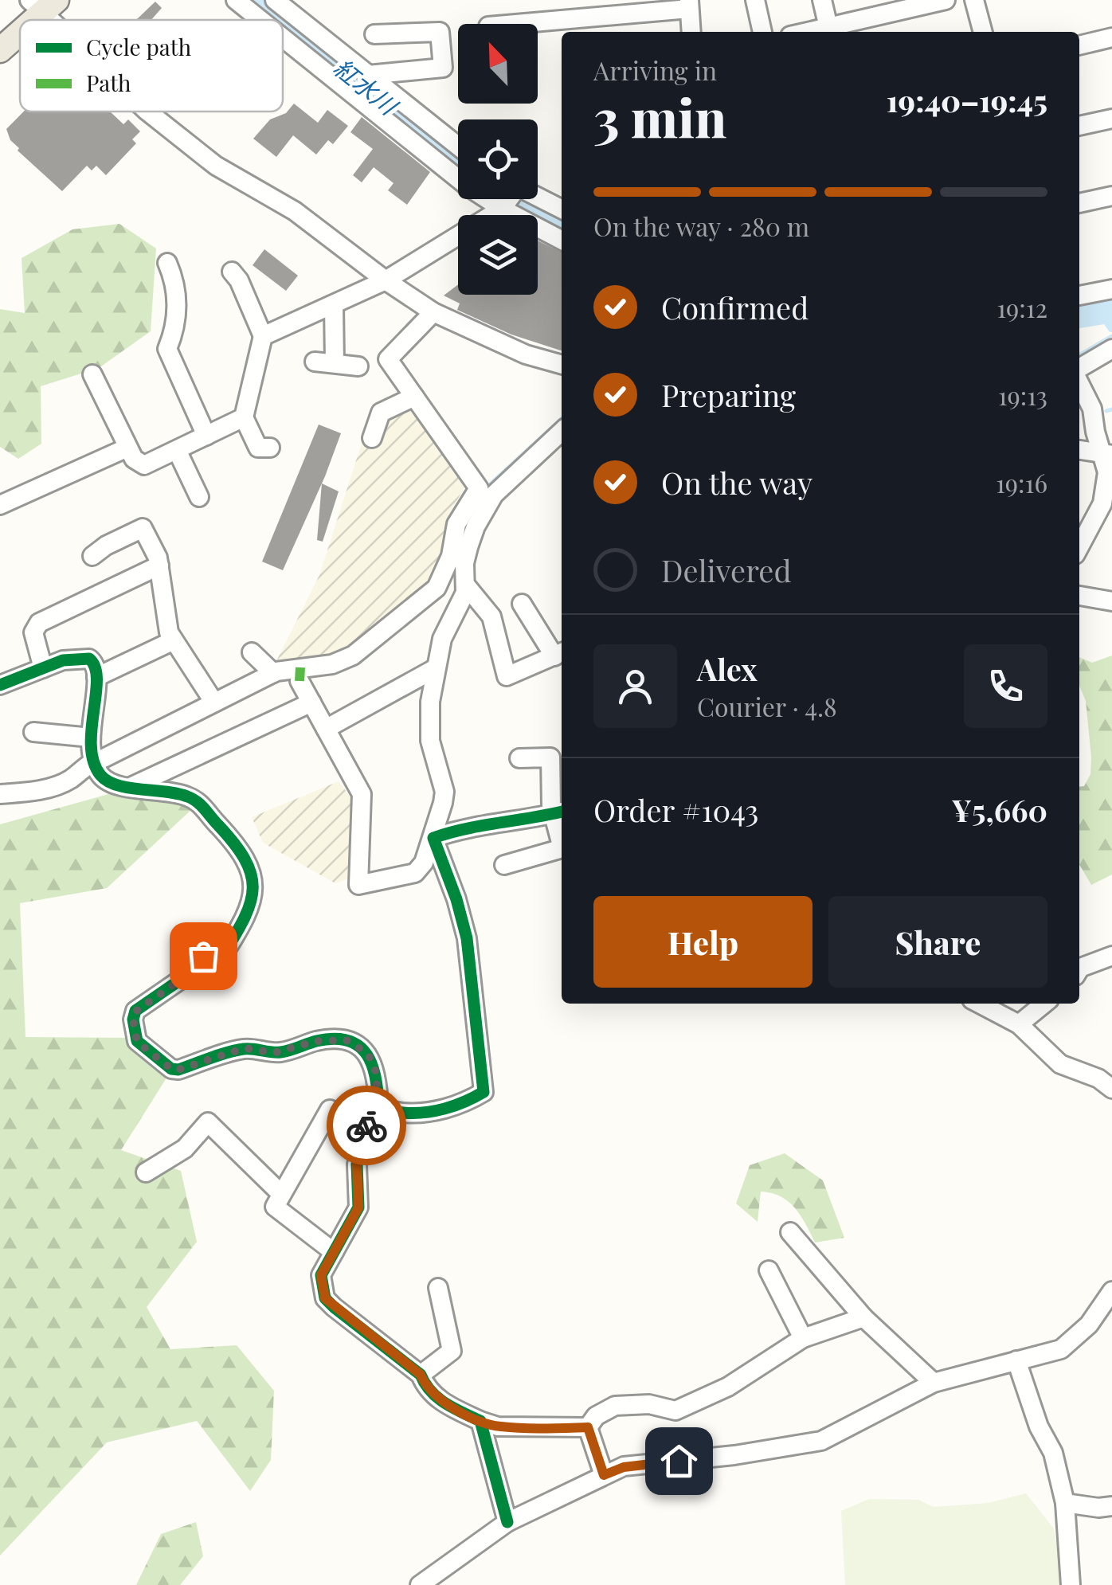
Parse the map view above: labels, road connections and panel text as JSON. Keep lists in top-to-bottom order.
{
  "water": ["紅水川"],
  "legend": ["Cycle path", "Path"],
  "north": "top left",
  "page": {
    "heading": ["3 min", "Arriving in", "19:40–19:45"],
    "panel": [
      "Alex",
      "Courier · 4.8",
      "Order #1043",
      "¥5,660"
    ],
    "bar": "On the way · 280 m",
    "list": [
      ["Confirmed", "19:12"],
      ["Preparing", "19:13"],
      ["On the way", "19:16"],
      "Delivered"
    ],
    "buttons": ["Help", "Share"]
  }
}
